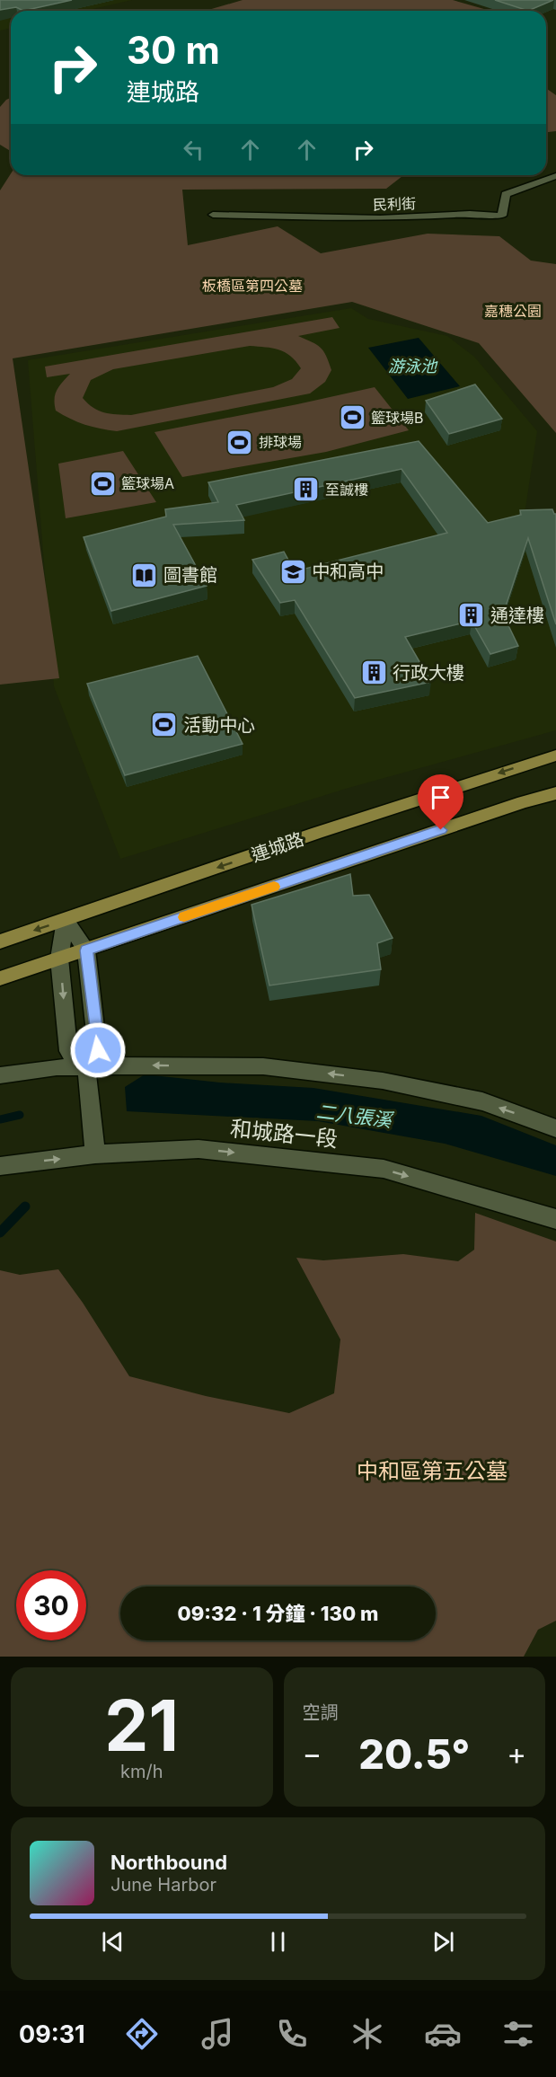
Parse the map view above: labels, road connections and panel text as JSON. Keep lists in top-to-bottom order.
{
  "streets": {
    "main road": ["連城路"],
    "street": ["民利街", "和城路一段"]
  },
  "water": ["游泳池", "二八張溪"],
  "parks": ["板橋區第四公墓", "嘉穗公園", "中和區第五公墓"],
  "places": {
    "sports": [
      "籃球場B",
      "排球場",
      "籃球場A",
      "活動中心"
    ],
    "building": ["至誠樓", "通達樓", "行政大樓"],
    "school or university": ["中和高中"],
    "library": ["圖書館"]
  },
  "page": {
    "turn": ["30 m", "連城路"],
    "limit": "30",
    "trip": "09:32 · 1 分鐘 · 130 m",
    "tile": [
      ["21", "km/h"],
      "空調"
    ],
    "heat": ["−", "20.5°", "+"],
    "song": ["Northbound", "June Harbor"],
    "tabs": "09:31"
  }
}
